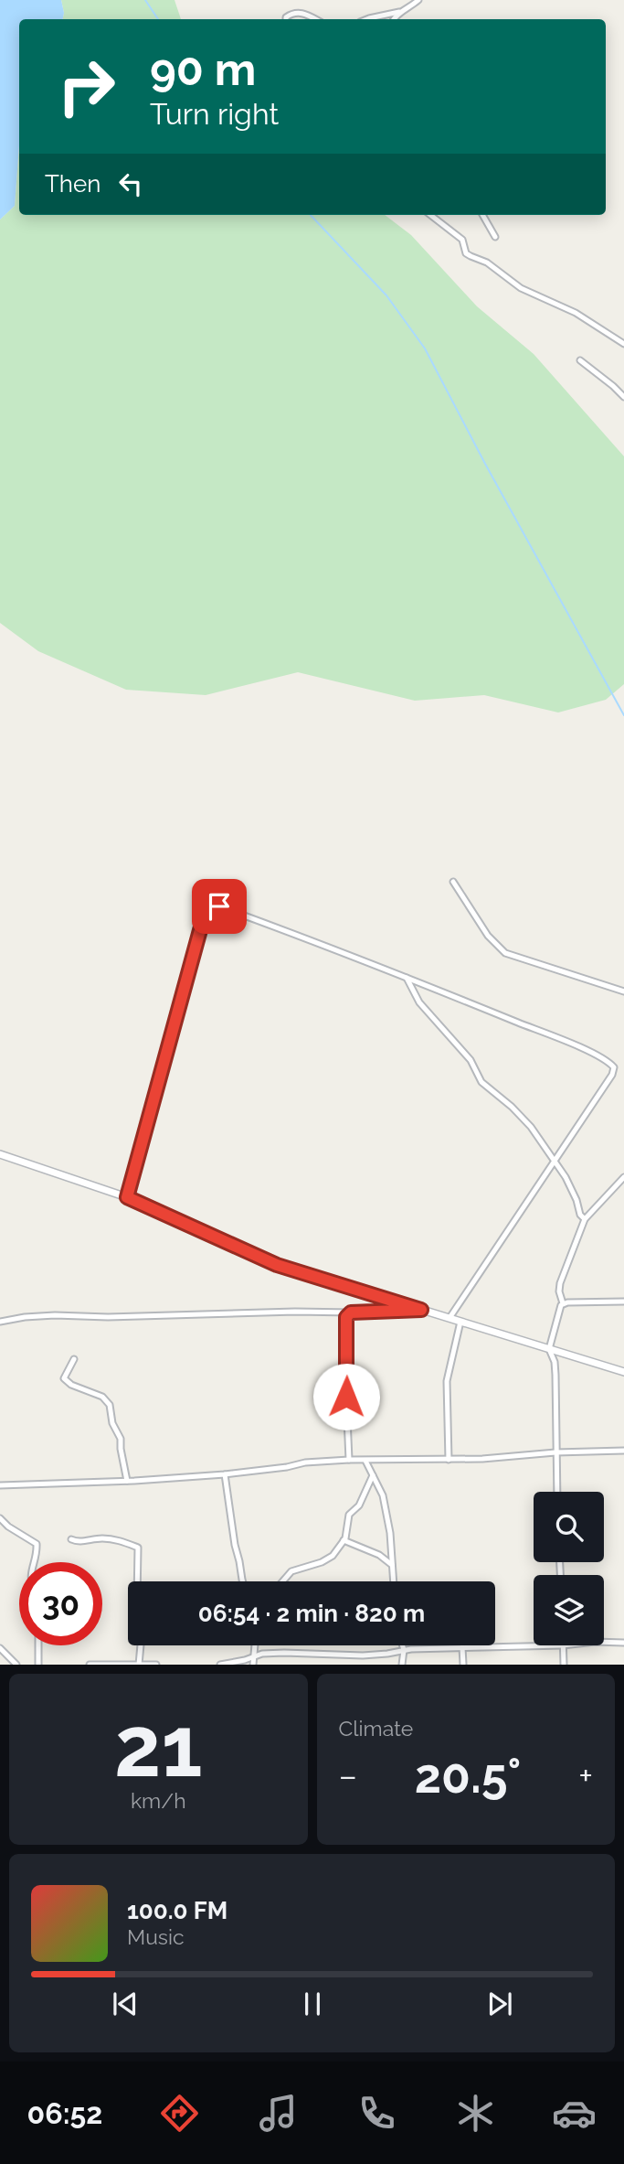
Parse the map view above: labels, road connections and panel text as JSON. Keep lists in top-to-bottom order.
{
  "page": {
    "turn": ["90 m", "Turn right"],
    "then": "Then",
    "limit": "30",
    "trip": "06:54 · 2 min · 820 m",
    "tile": [
      ["21", "km/h"],
      "Climate"
    ],
    "heat": ["−", "20.5°", "+"],
    "song": ["100.0 FM", "Music"],
    "tabs": "06:52"
  }
}
